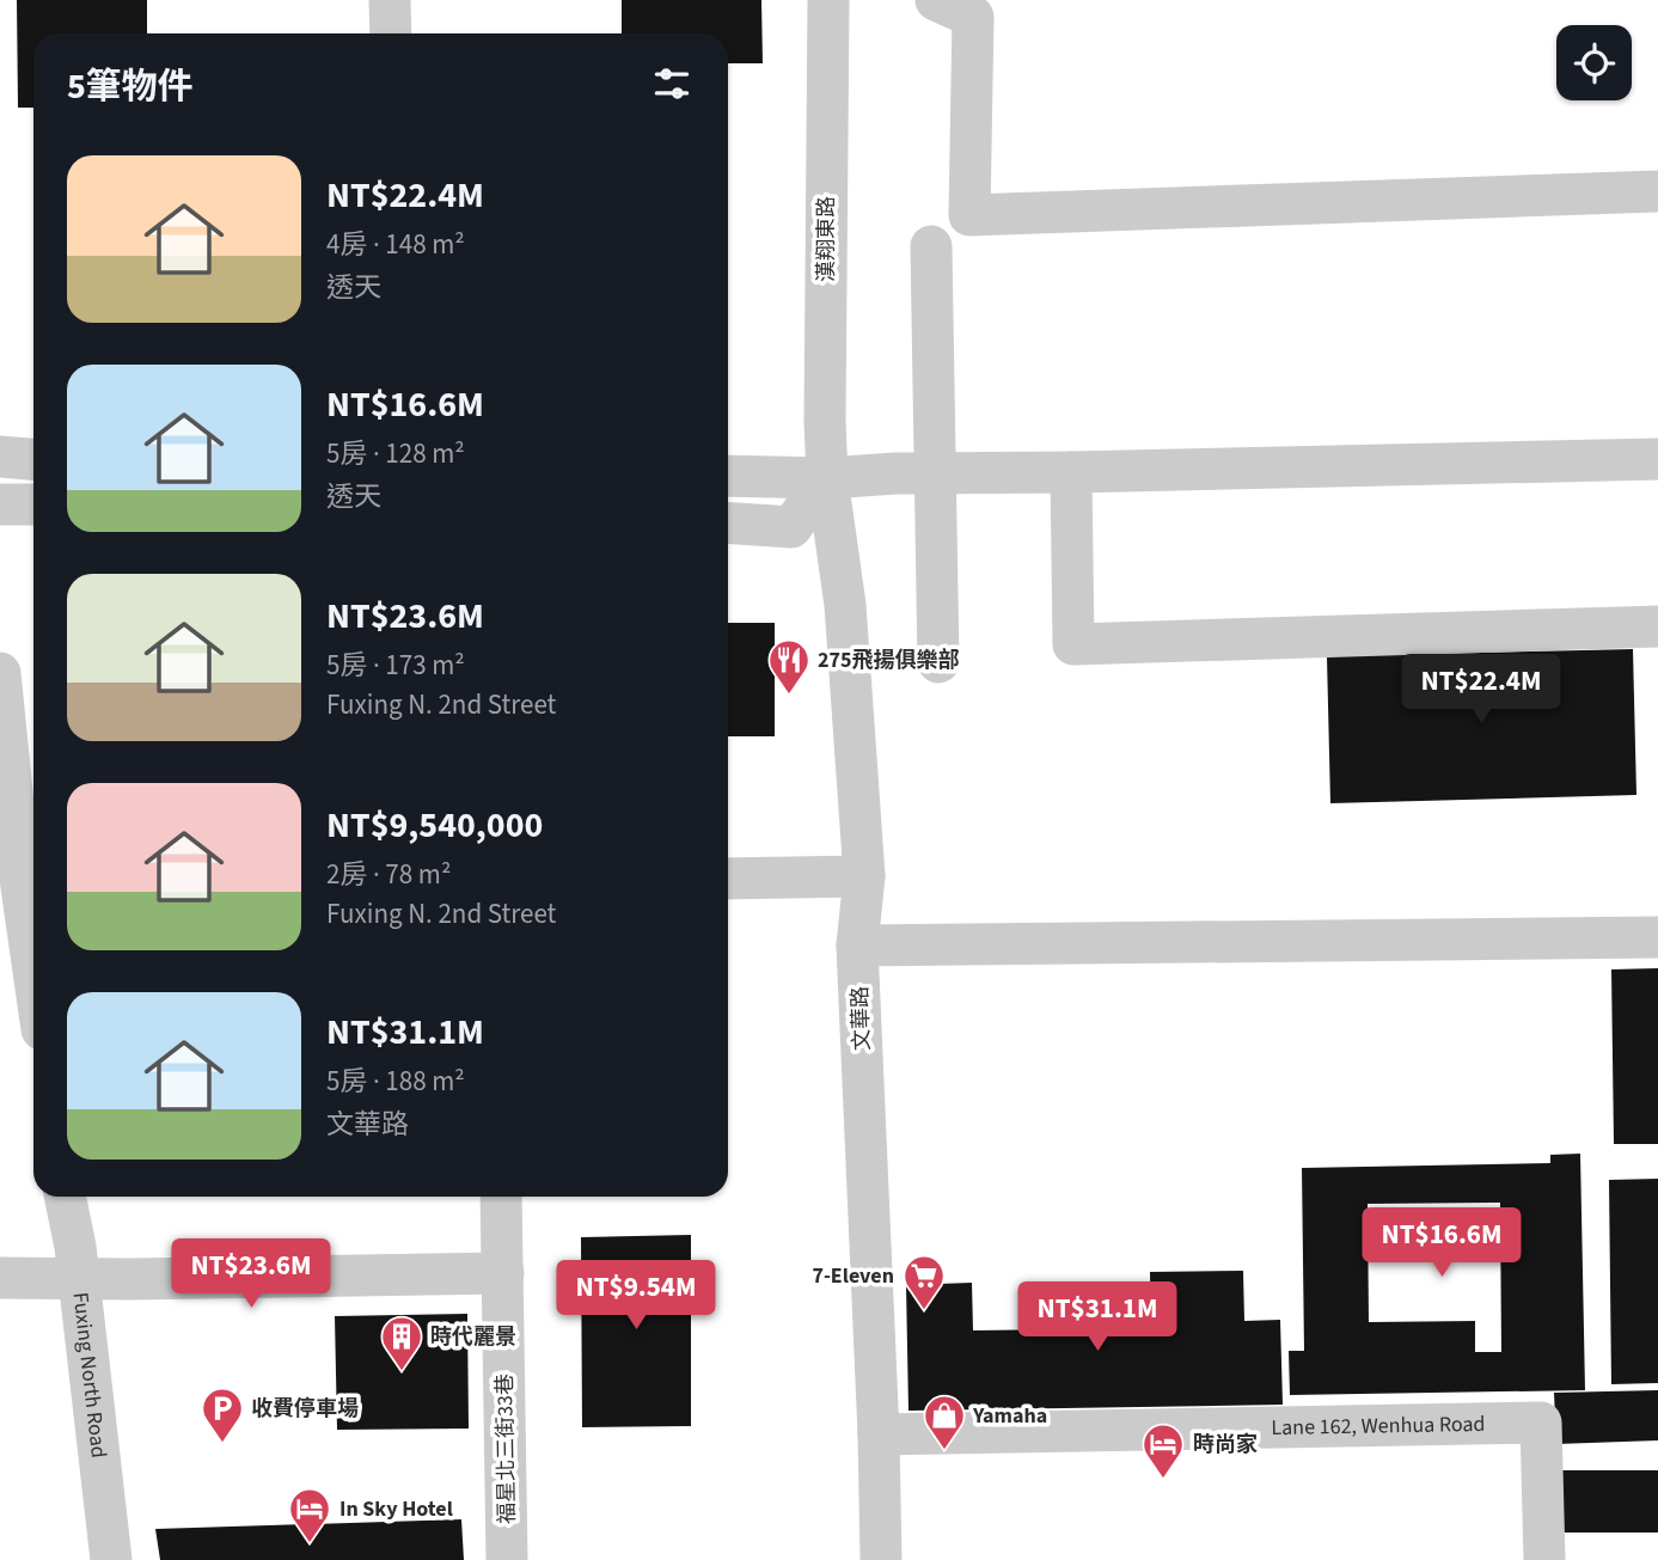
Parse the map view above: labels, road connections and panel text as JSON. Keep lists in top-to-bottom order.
{
  "streets": {
    "street": [
      "漢翔東路",
      "文華路",
      "Fuxing North Road",
      "Lane 162, Wenhua Road",
      "福星北三街33巷"
    ]
  },
  "crossings": [
    ["漢翔東路", "文華路"],
    ["文華路", "Lane 162, Wenhua Road"]
  ],
  "places": {
    "restaurant": ["275飛揚俱樂部"],
    "supermarket": ["7-Eleven"],
    "building": ["時代麗景"],
    "parking": ["收費停車場"],
    "shop": ["Yamaha"],
    "hotel": ["時尚家", "In Sky Hotel"]
  },
  "page": {
    "heading": "5筆物件",
    "list": [
      {
        "name": "NT$22.4M",
        "note": "4房 · 148 m² · 透天"
      },
      {
        "name": "NT$16.6M",
        "note": "5房 · 128 m² · 透天"
      },
      {
        "name": "NT$23.6M",
        "note": "5房 · 173 m² · Fuxing N. 2nd Street"
      },
      {
        "name": "NT$9,540,000",
        "note": "2房 · 78 m² · Fuxing N. 2nd Street"
      },
      {
        "name": "NT$31.1M",
        "note": "5房 · 188 m² · 文華路"
      }
    ],
    "price": [
      "NT$22.4M",
      "NT$16.6M",
      "NT$23.6M",
      "NT$9.54M",
      "NT$31.1M"
    ]
  }
}
